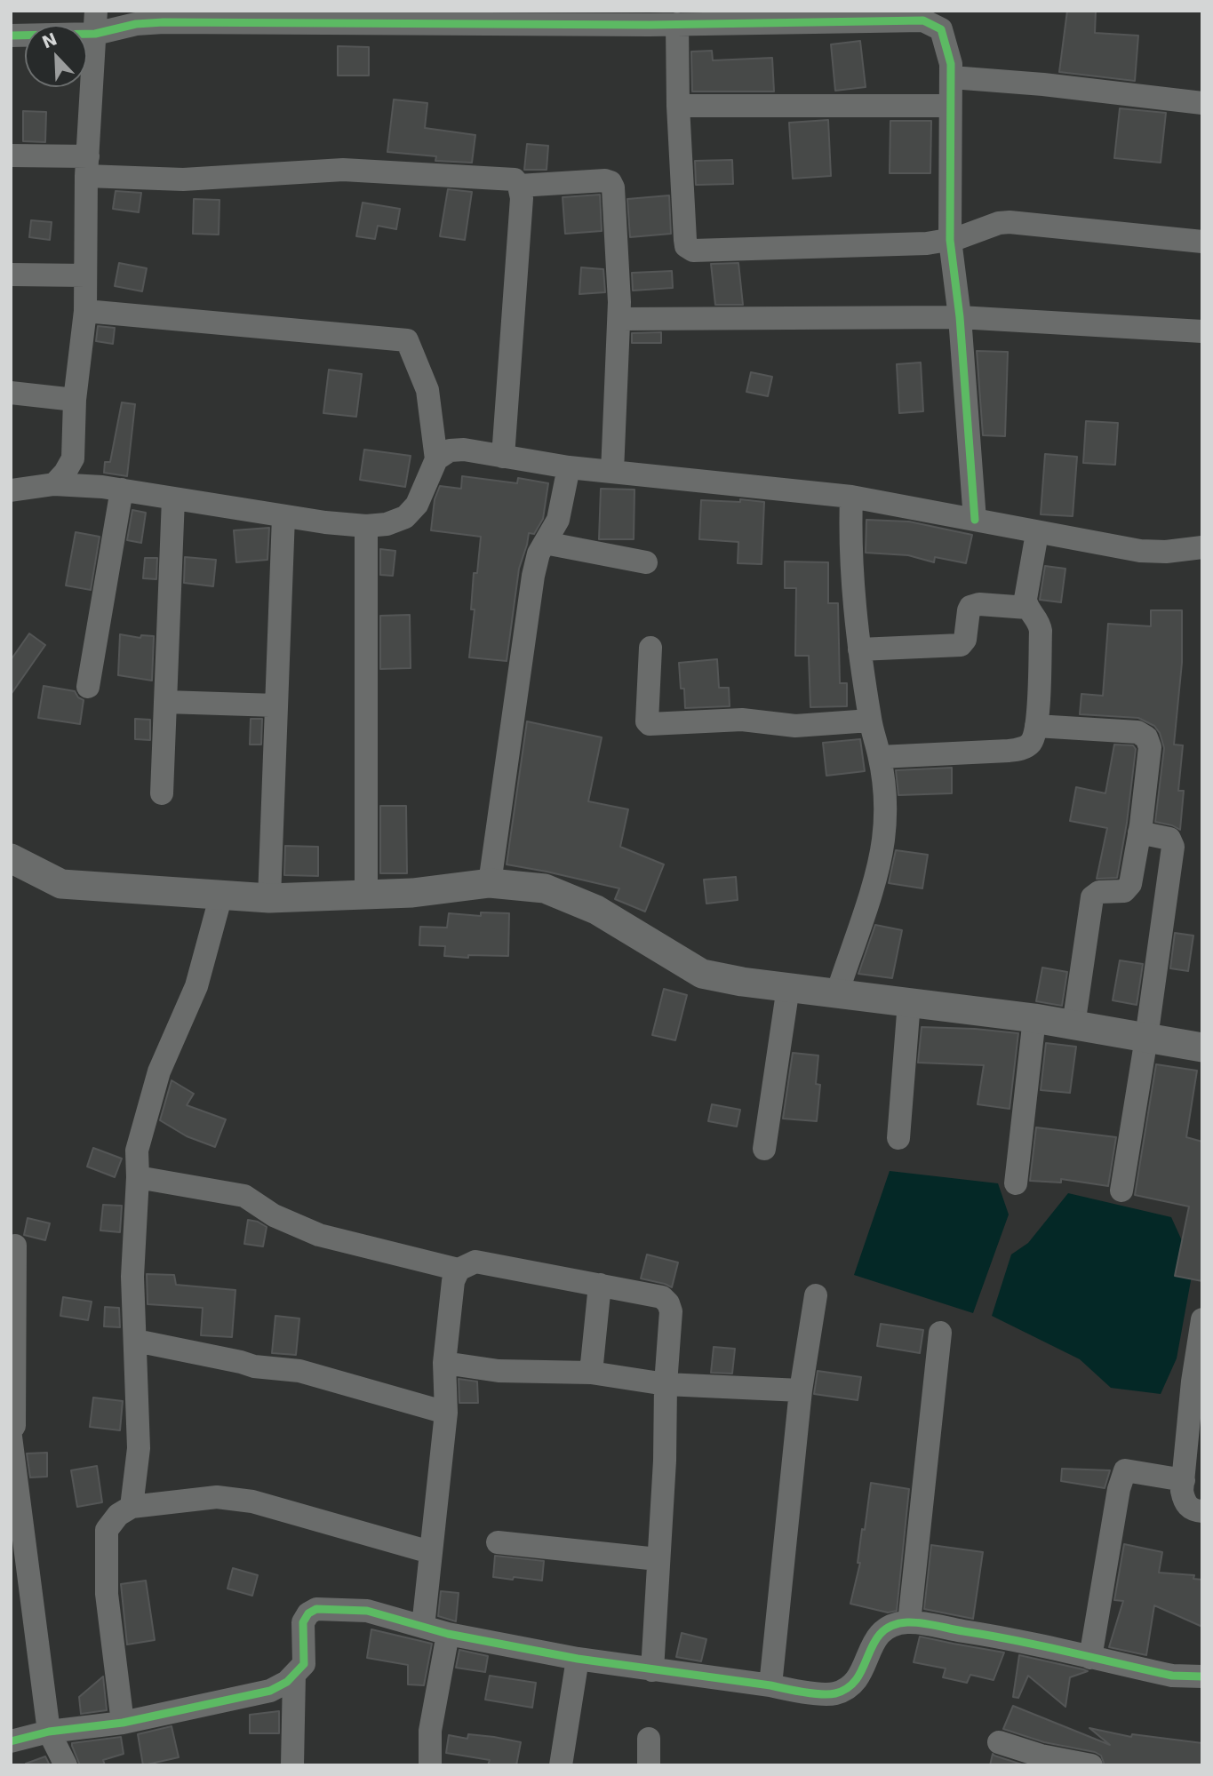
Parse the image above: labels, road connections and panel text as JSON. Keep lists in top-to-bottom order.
{
  "north": "top left"
}
